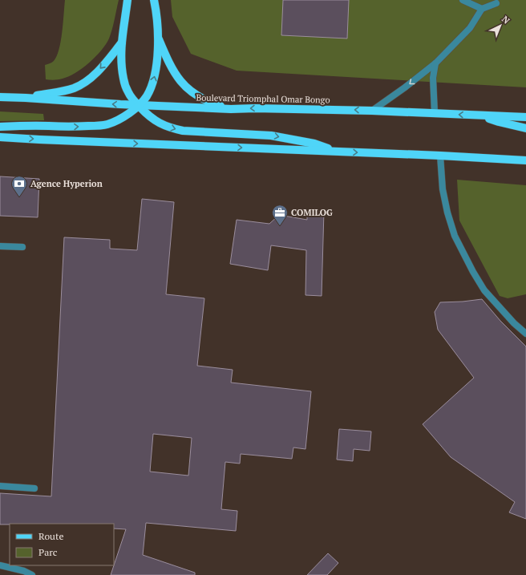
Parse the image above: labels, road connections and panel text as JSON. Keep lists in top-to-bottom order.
{
  "streets": {
    "main road": ["Boulevard Triomphal Omar Bongo"]
  },
  "places": {
    "bank": ["Agence Hyperion"],
    "office": ["COMILOG"]
  },
  "legend": ["Route", "Parc"],
  "north": "top right"
}
